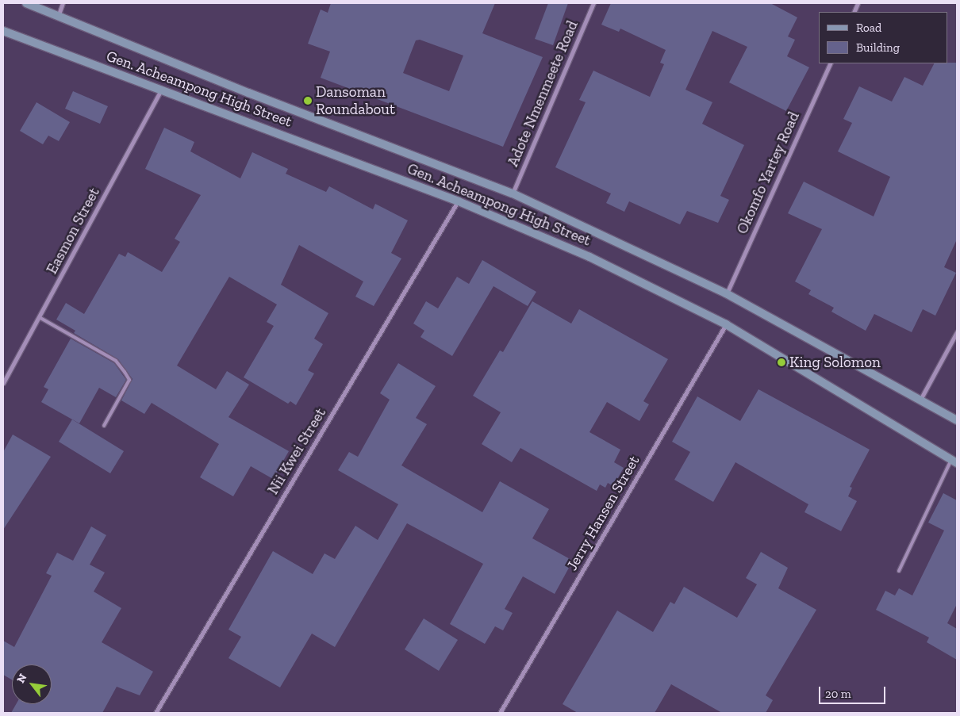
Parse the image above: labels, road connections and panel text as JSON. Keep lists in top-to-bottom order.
{
  "streets": {
    "main road": ["Gen. Acheampong High Street"],
    "street": [
      "Adote Nmenmeete Road",
      "Okomfo Yartey Road",
      "Easmon Street",
      "Nii Kwei Street",
      "Jerry Hansen Street"
    ]
  },
  "crossings": [
    ["Gen. Acheampong High Street", "Adote Nmenmeete Road"],
    ["Gen. Acheampong High Street", "Okomfo Yartey Road"],
    ["Gen. Acheampong High Street", "Easmon Street"],
    ["Gen. Acheampong High Street", "Nii Kwei Street"],
    ["Gen. Acheampong High Street", "Jerry Hansen Street"]
  ],
  "places": ["Dansoman Roundabout", "King Solomon"],
  "legend": ["Road", "Building"],
  "scale_bar": "20 m",
  "north": "top left"
}
